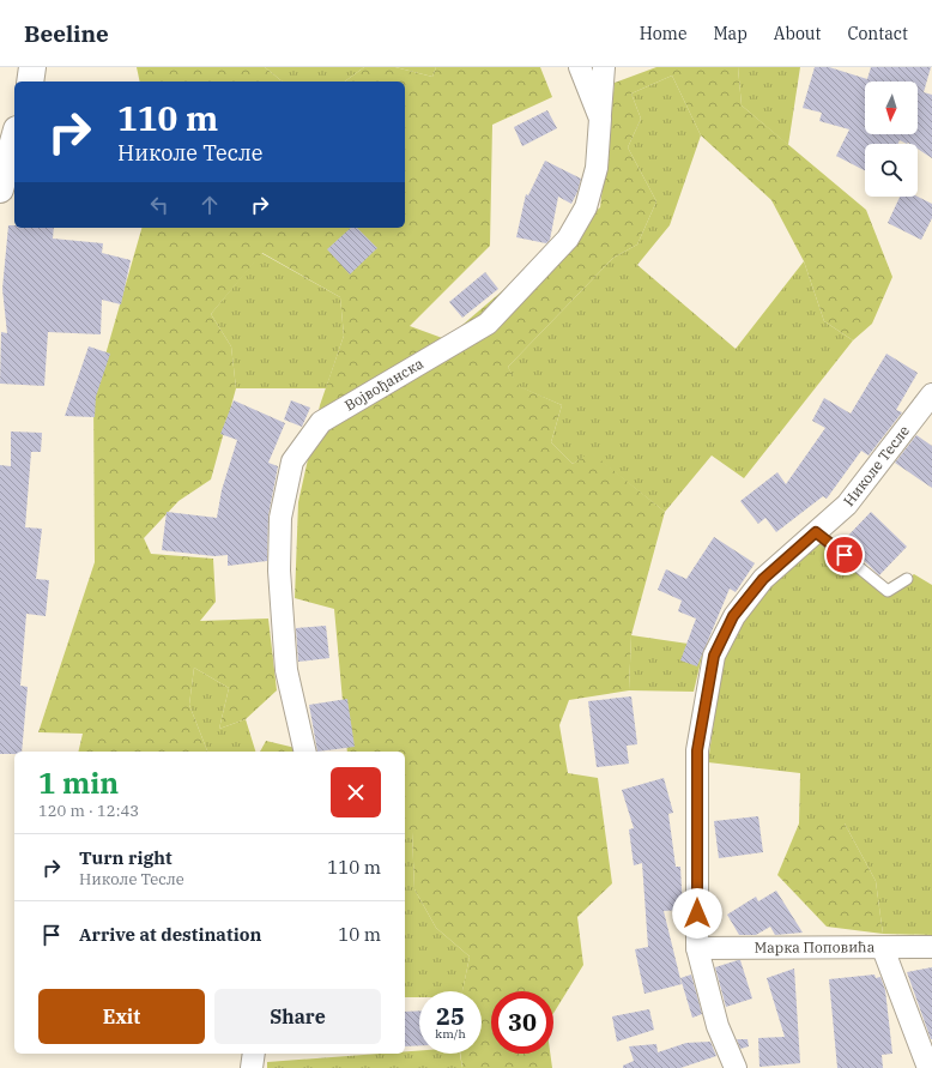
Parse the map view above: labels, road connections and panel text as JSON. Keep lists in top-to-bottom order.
{
  "streets": {
    "street": ["Војвођанска", "Николе Тесле", "Марка Поповића"]
  },
  "crossings": [
    ["Николе Тесле", "Марка Поповића"]
  ],
  "north": "bottom",
  "page": {
    "header": "Beeline",
    "nav": [
      "Home",
      "Map",
      "About",
      "Contact"
    ],
    "turn": ["110 m", "Николе Тесле"],
    "heading": ["1 min", "120 m · 12:43"],
    "list": [
      {
        "name": "Turn right",
        "note": "Николе Тесле",
        "value": "110 m"
      },
      {
        "name": "Arrive at destination",
        "value": "10 m"
      }
    ],
    "buttons": ["Exit", "Share"],
    "speed": "25 km/h",
    "limit": "30"
  }
}
